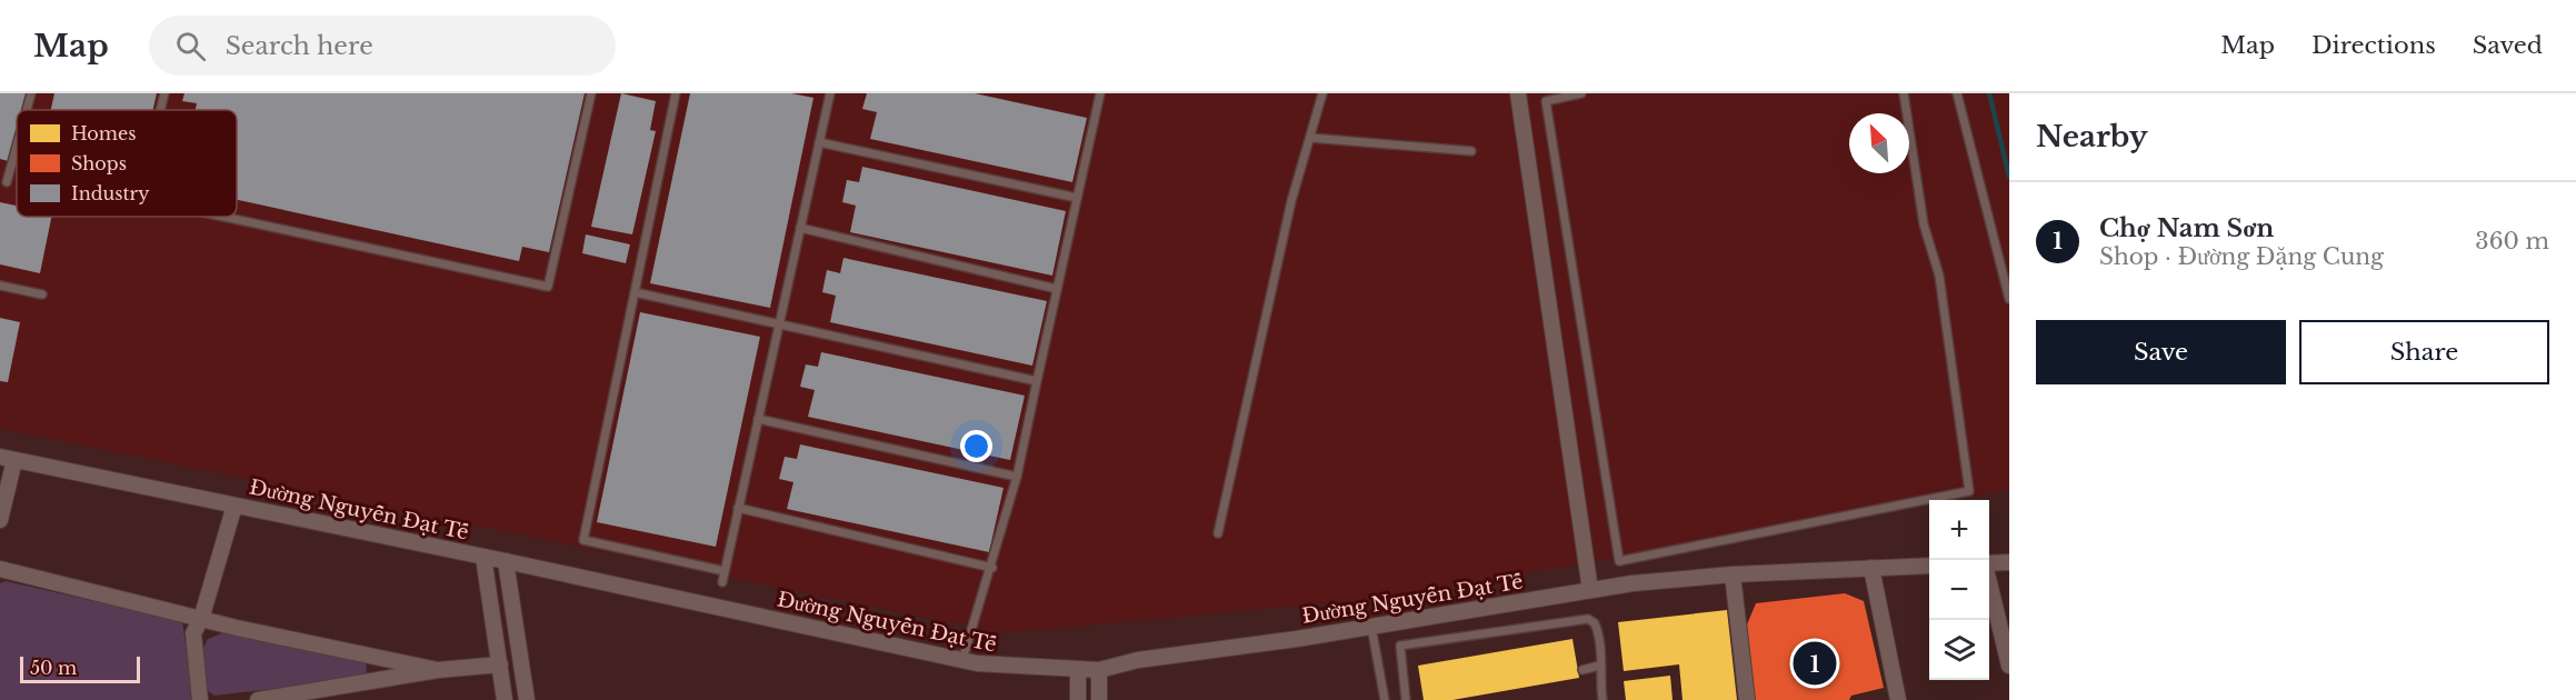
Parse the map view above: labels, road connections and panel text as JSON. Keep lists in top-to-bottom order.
{
  "streets": {
    "street": ["Đường Nguyễn Đạt Tế"]
  },
  "legend": ["Homes", "Shops", "Industry"],
  "scale_bar": "50 m",
  "north": "top left",
  "page": {
    "header": "Map",
    "search": "Search here",
    "nav": ["Map", "Directions", "Saved"],
    "heading": "Nearby",
    "list": [
      {
        "mark": "1",
        "name": "Chợ Nam Sơn",
        "note": "Shop · Đường Đặng Cung",
        "value": "360 m"
      }
    ],
    "buttons": ["Save", "Share"],
    "map_buttons": ["+", "−"],
    "pins": "1",
    "scale": "50 m"
  }
}
